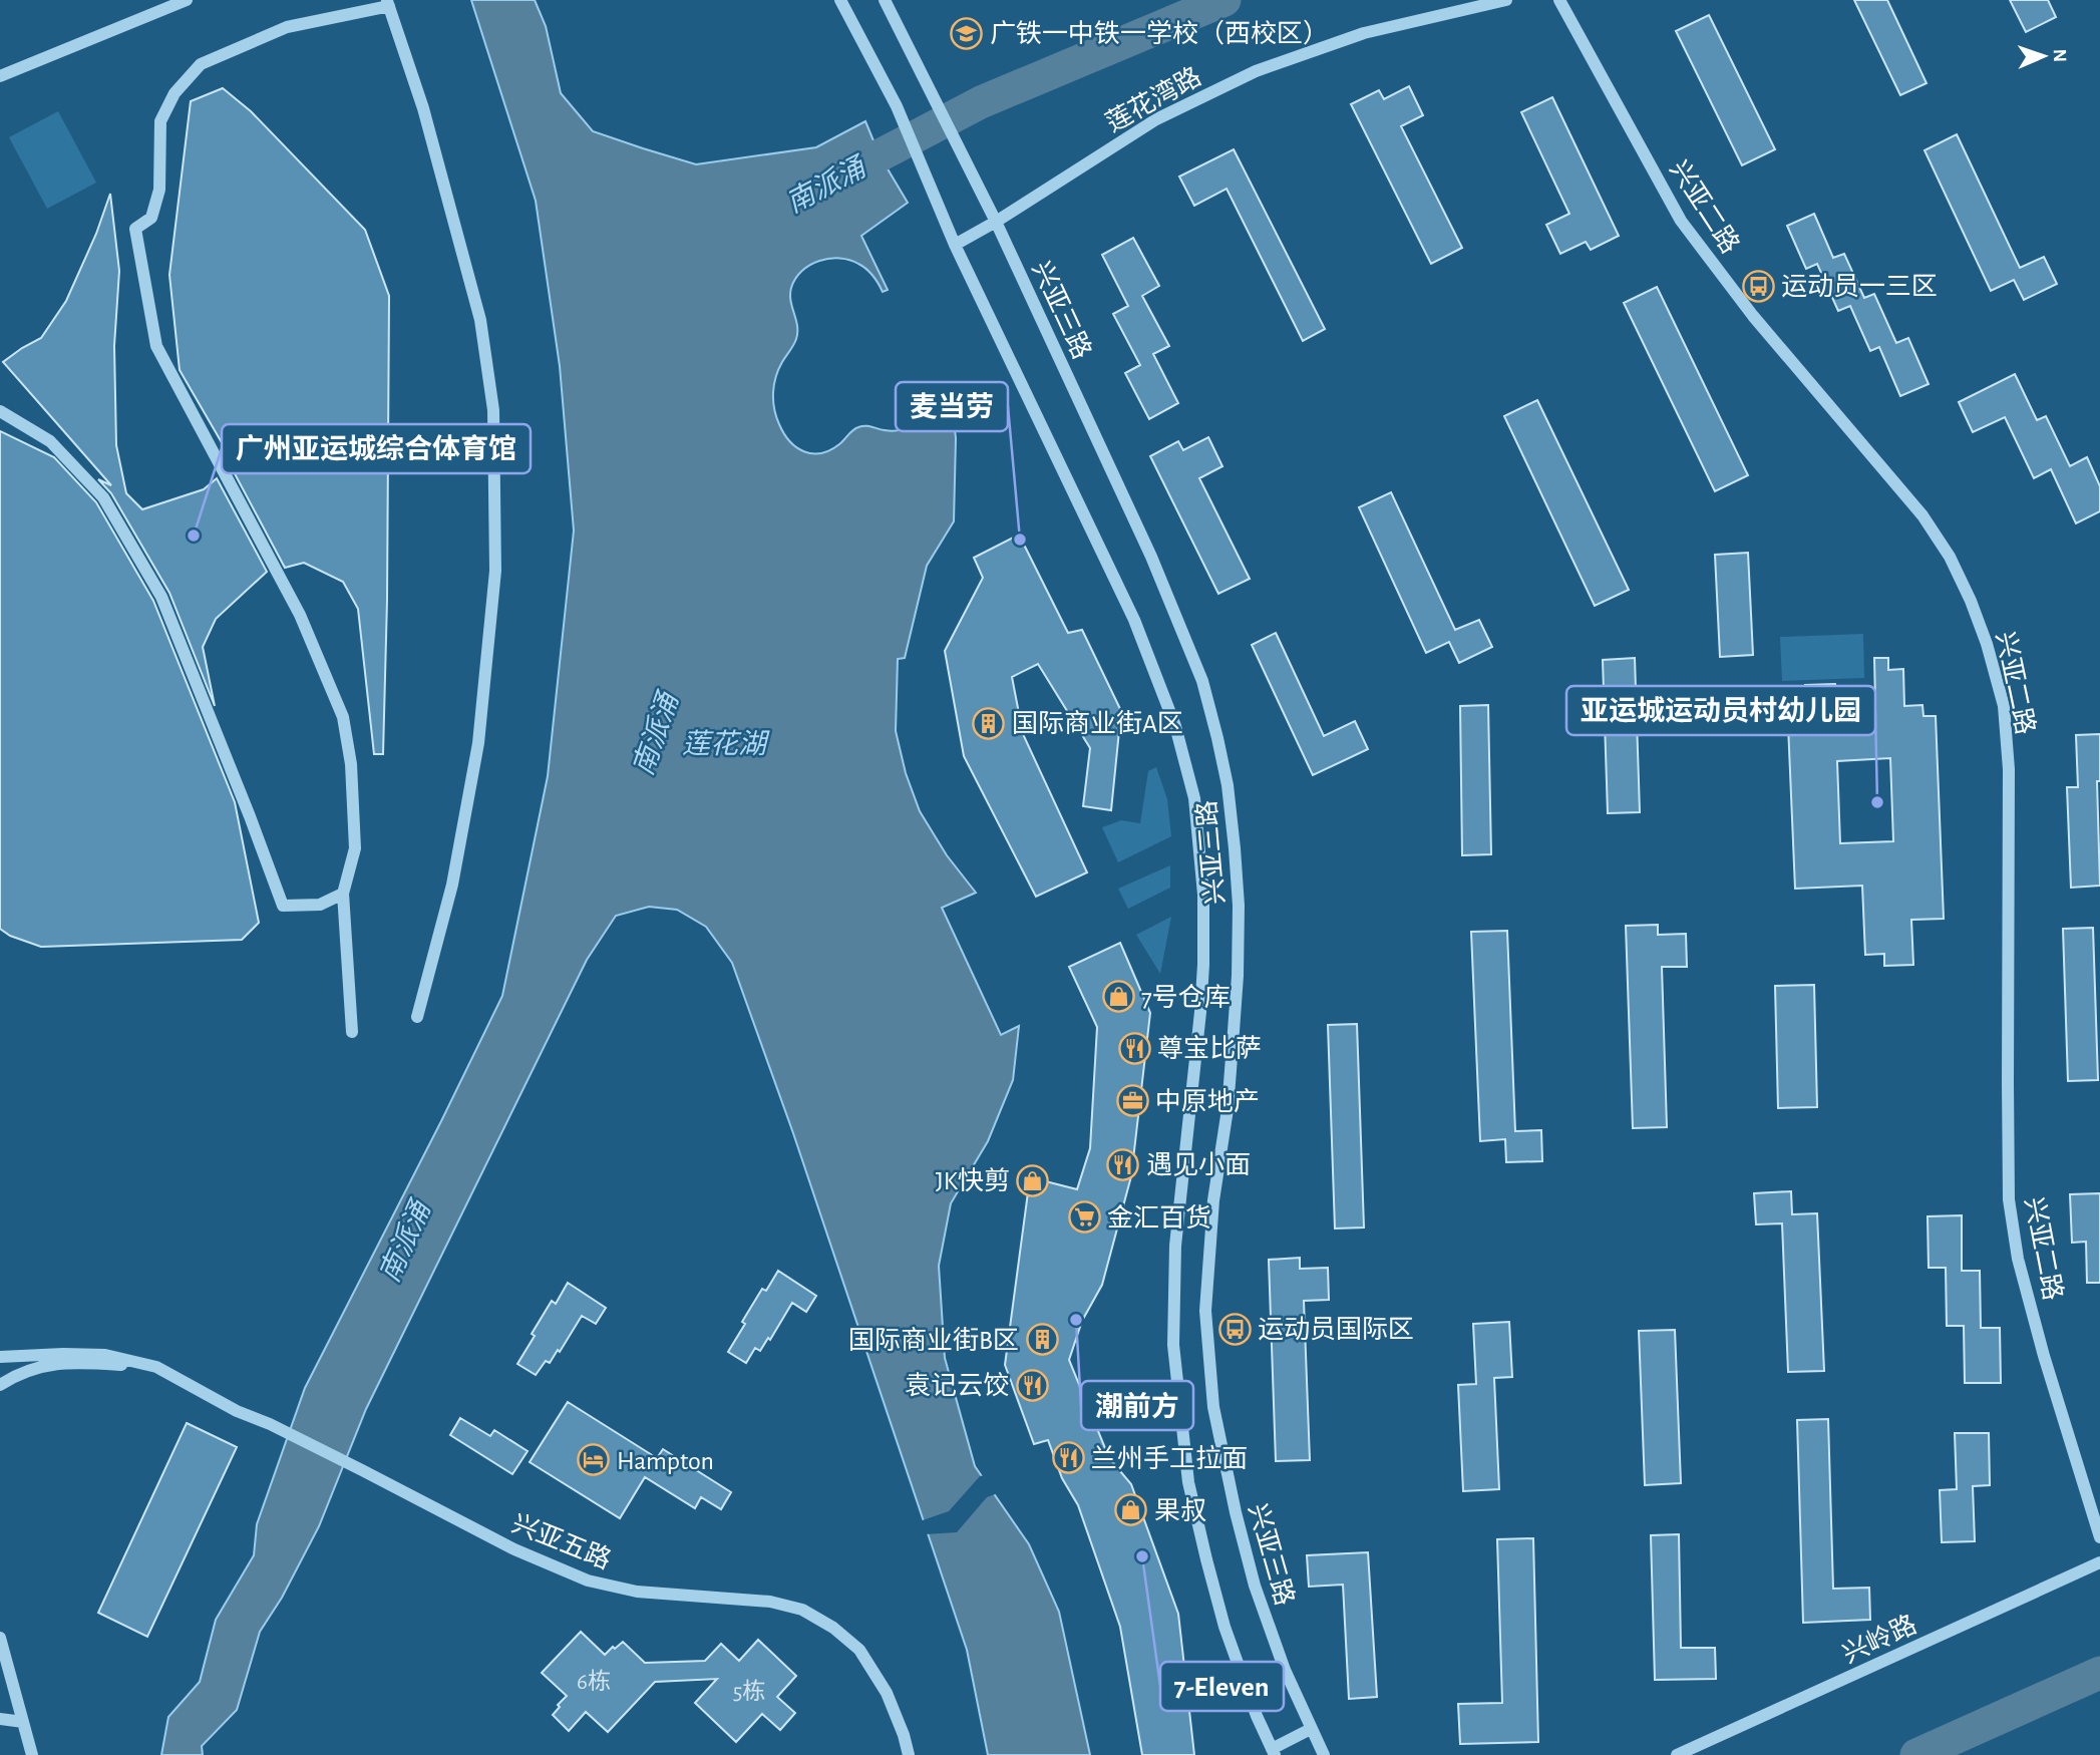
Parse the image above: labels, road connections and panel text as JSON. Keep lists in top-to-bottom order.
{
  "streets": {
    "street": [
      "莲花湾路",
      "兴亚二路",
      "兴亚三路",
      "兴亚五路",
      "兴岭路"
    ]
  },
  "crossings": [
    ["莲花湾路", "兴亚三路"]
  ],
  "water": ["南派涌", "莲花湖"],
  "places": {
    "school or university": ["广铁一中铁一学校（西校区）"],
    "bus stop": ["运动员一三区", "运动员国际区"],
    "other": [
      "广州亚运城综合体育馆",
      "麦当劳",
      "亚运城运动员村幼儿园",
      "潮前方",
      "7-Eleven"
    ],
    "building": ["国际商业街A区", "国际商业街B区"],
    "shop": ["7号仓库", "JK快剪", "果叔"],
    "restaurant": [
      "尊宝比萨",
      "遇见小面",
      "袁记云饺",
      "兰州手工拉面"
    ],
    "office": ["中原地产"],
    "supermarket": ["金汇百货"],
    "hotel": ["Hampton"]
  },
  "house_numbers": ["6栋", "5栋"],
  "north": "right"
}
